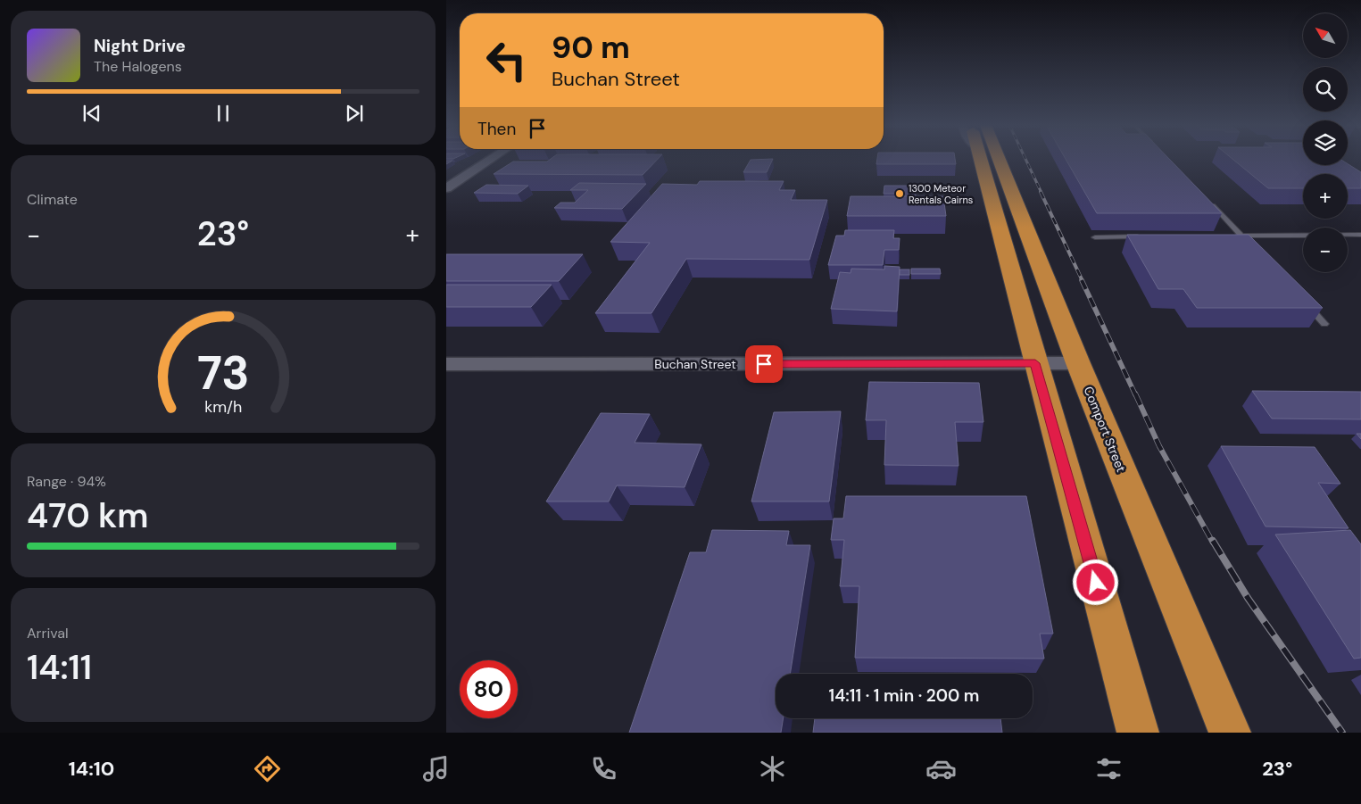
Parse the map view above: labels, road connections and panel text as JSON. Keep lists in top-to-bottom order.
{
  "streets": {
    "highway": ["Comport Street"],
    "street": ["Buchan Street"]
  },
  "crossings": [
    ["Buchan Street", "Comport Street"]
  ],
  "places": ["1300 Meteor Rentals Cairns"],
  "north": "top left",
  "page": {
    "map_buttons": ["+", "−"],
    "turn": ["90 m", "Buchan Street"],
    "song": ["Night Drive", "The Halogens"],
    "then": "Then",
    "tile": [
      "Climate",
      ["Range · 94%", "470 km"],
      ["Arrival", "14:11"]
    ],
    "heat": ["−", "23°", "+"],
    "limit": "80",
    "trip": "14:11 · 1 min · 200 m",
    "tabs": ["14:10", "23°"],
    "gauge": ["73", "km/h"]
  }
}
